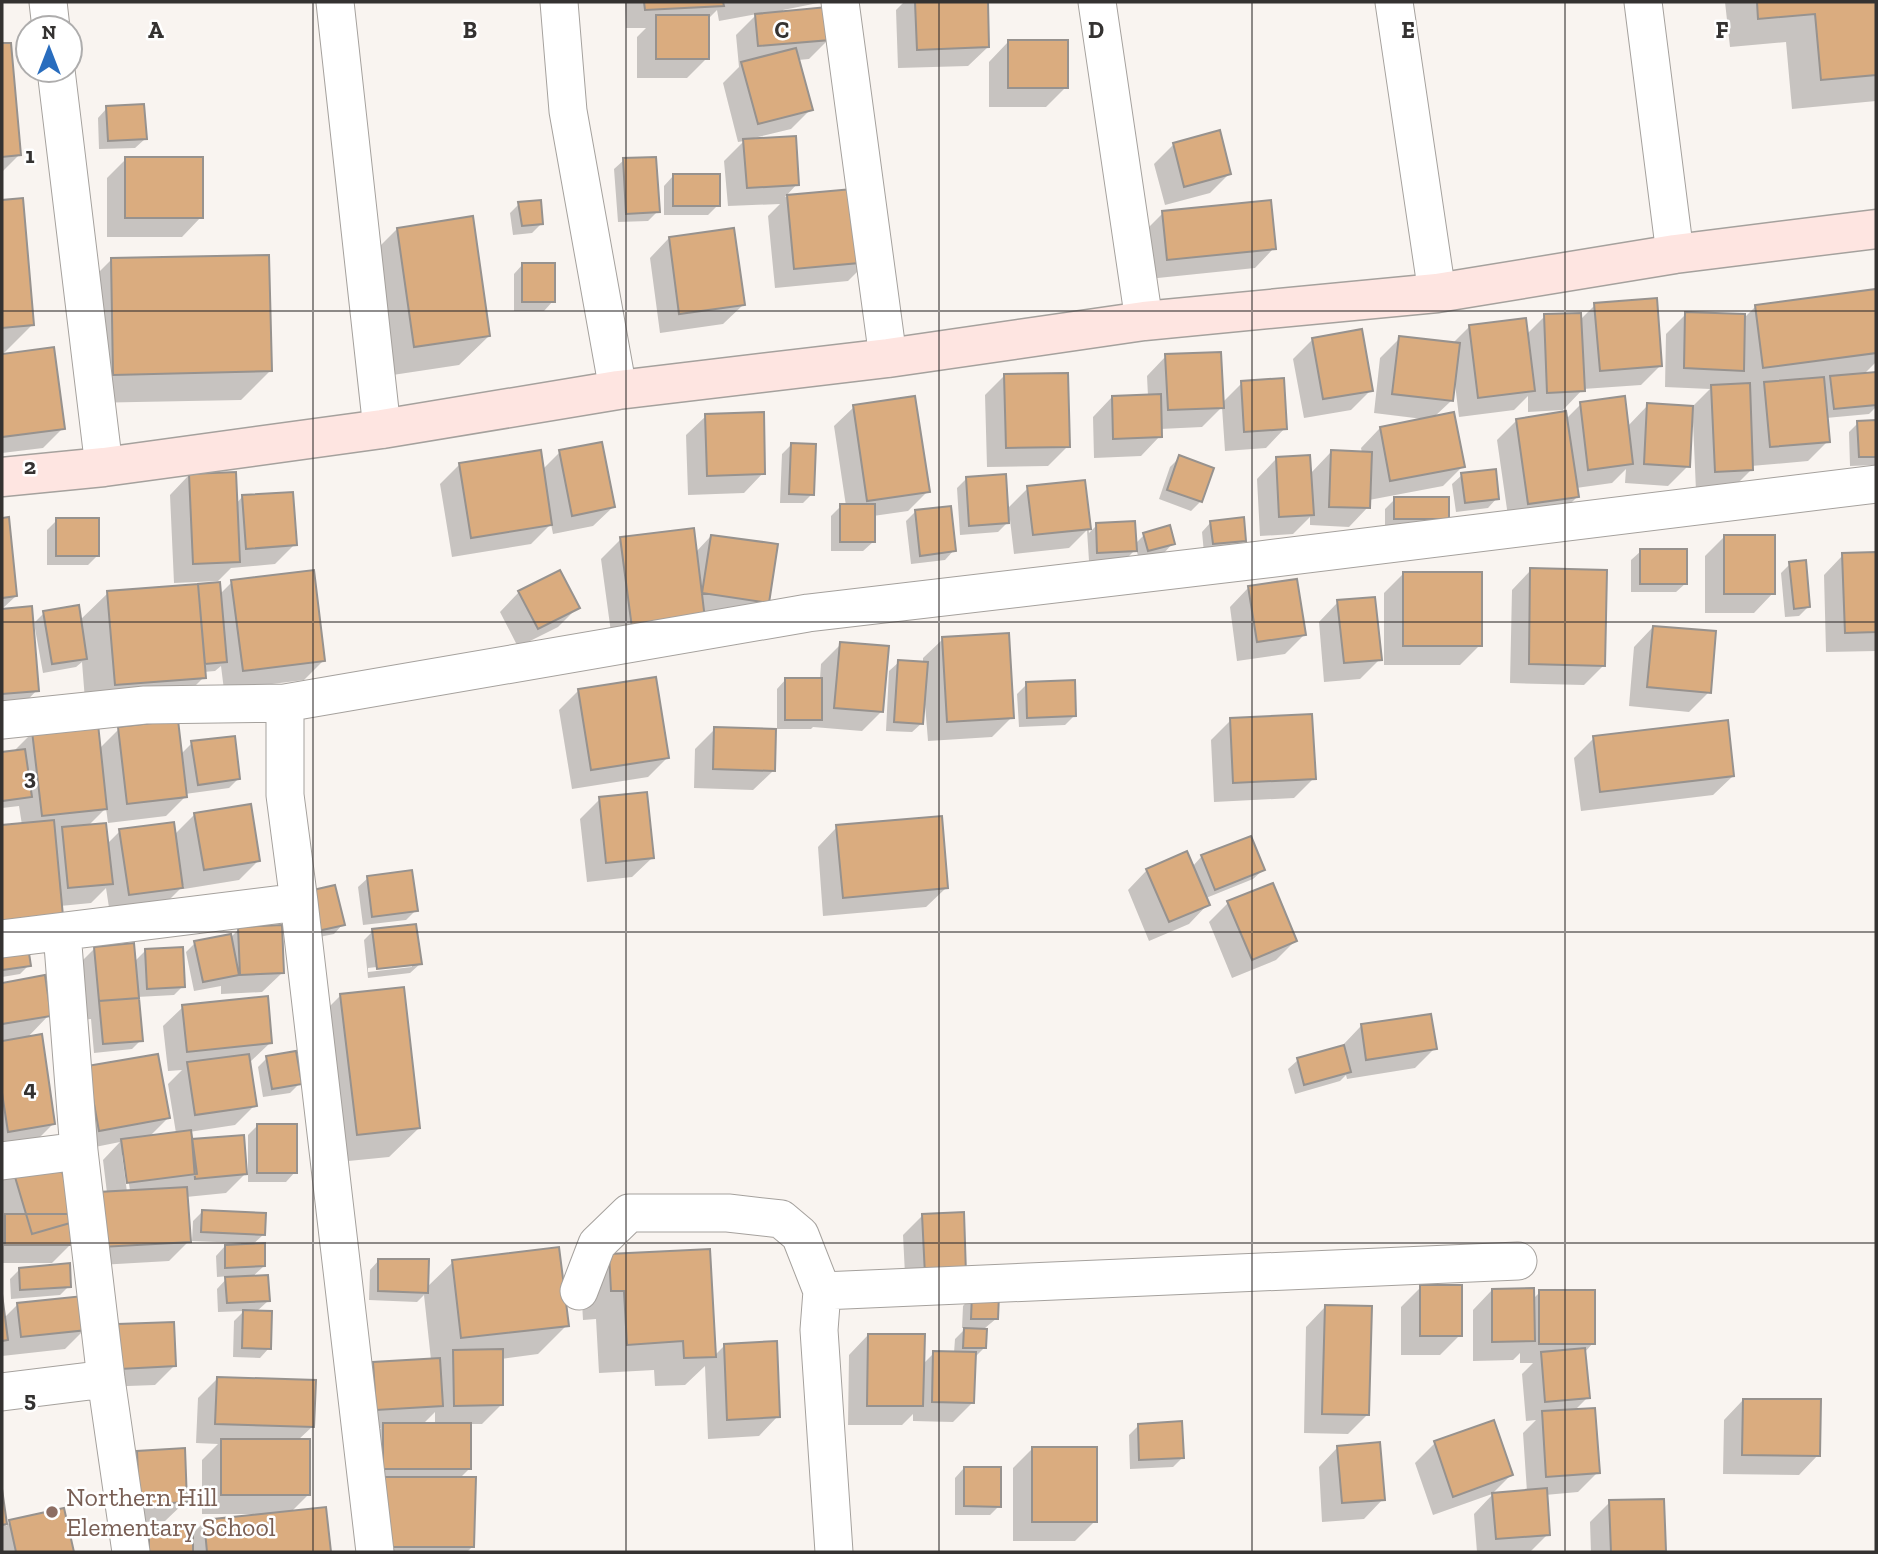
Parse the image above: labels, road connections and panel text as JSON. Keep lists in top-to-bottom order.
{
  "places": ["Northern Hill Elementary School"],
  "north": "top",
  "grid": {
    "columns": [
      "A",
      "B",
      "C",
      "D",
      "E",
      "F"
    ],
    "rows": [
      "1",
      "2",
      "3",
      "4",
      "5"
    ]
  }
}
